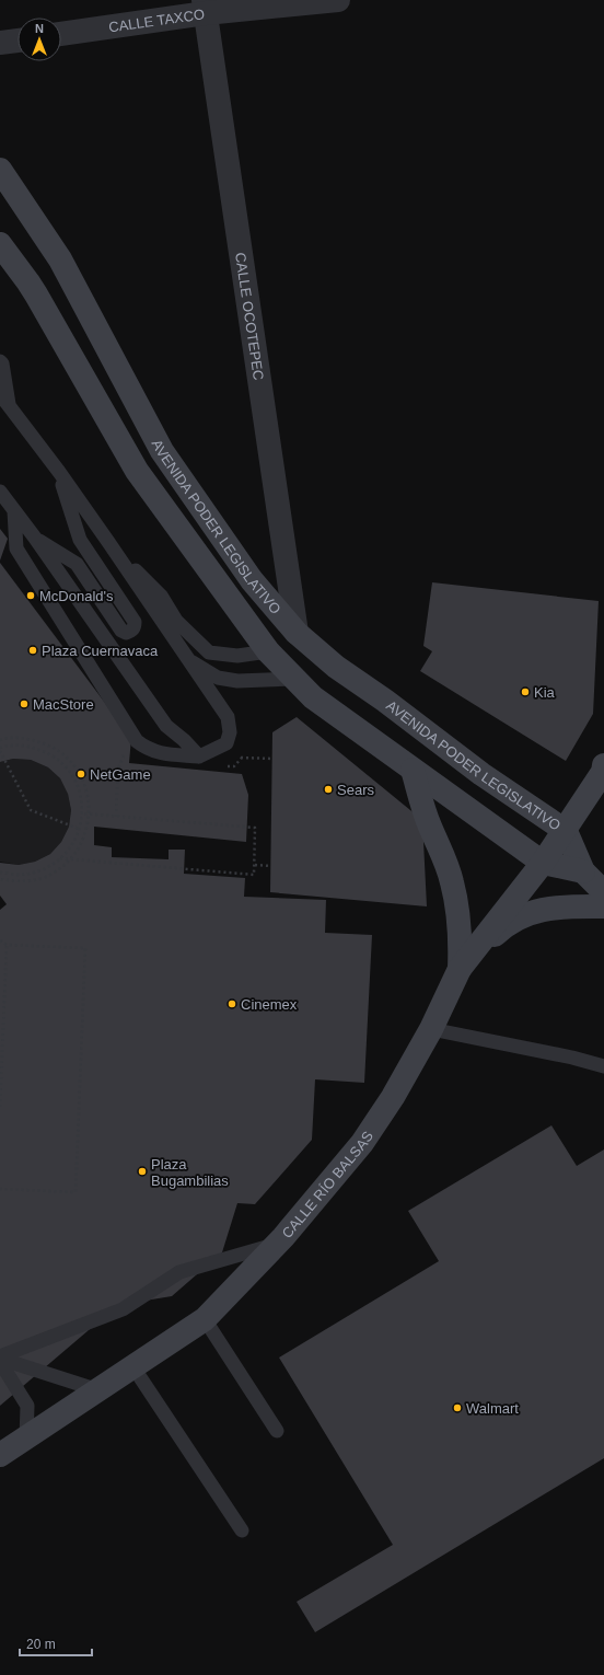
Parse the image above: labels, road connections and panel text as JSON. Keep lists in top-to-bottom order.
{
  "streets": {
    "street": [
      "CALLE TAXCO",
      "CALLE OCOTEPEC",
      "AVENIDA PODER LEGISLATIVO",
      "CALLE RÍO BALSAS"
    ]
  },
  "crossings": [
    ["CALLE TAXCO", "CALLE OCOTEPEC"],
    ["CALLE OCOTEPEC", "AVENIDA PODER LEGISLATIVO"],
    ["AVENIDA PODER LEGISLATIVO", "CALLE RÍO BALSAS"]
  ],
  "places": [
    "McDonald's",
    "Plaza Cuernavaca",
    "Kia",
    "MacStore",
    "NetGame",
    "Sears",
    "Cinemex",
    "Plaza Bugambilias",
    "Walmart"
  ],
  "scale_bar": "20 m",
  "north": "top"
}
